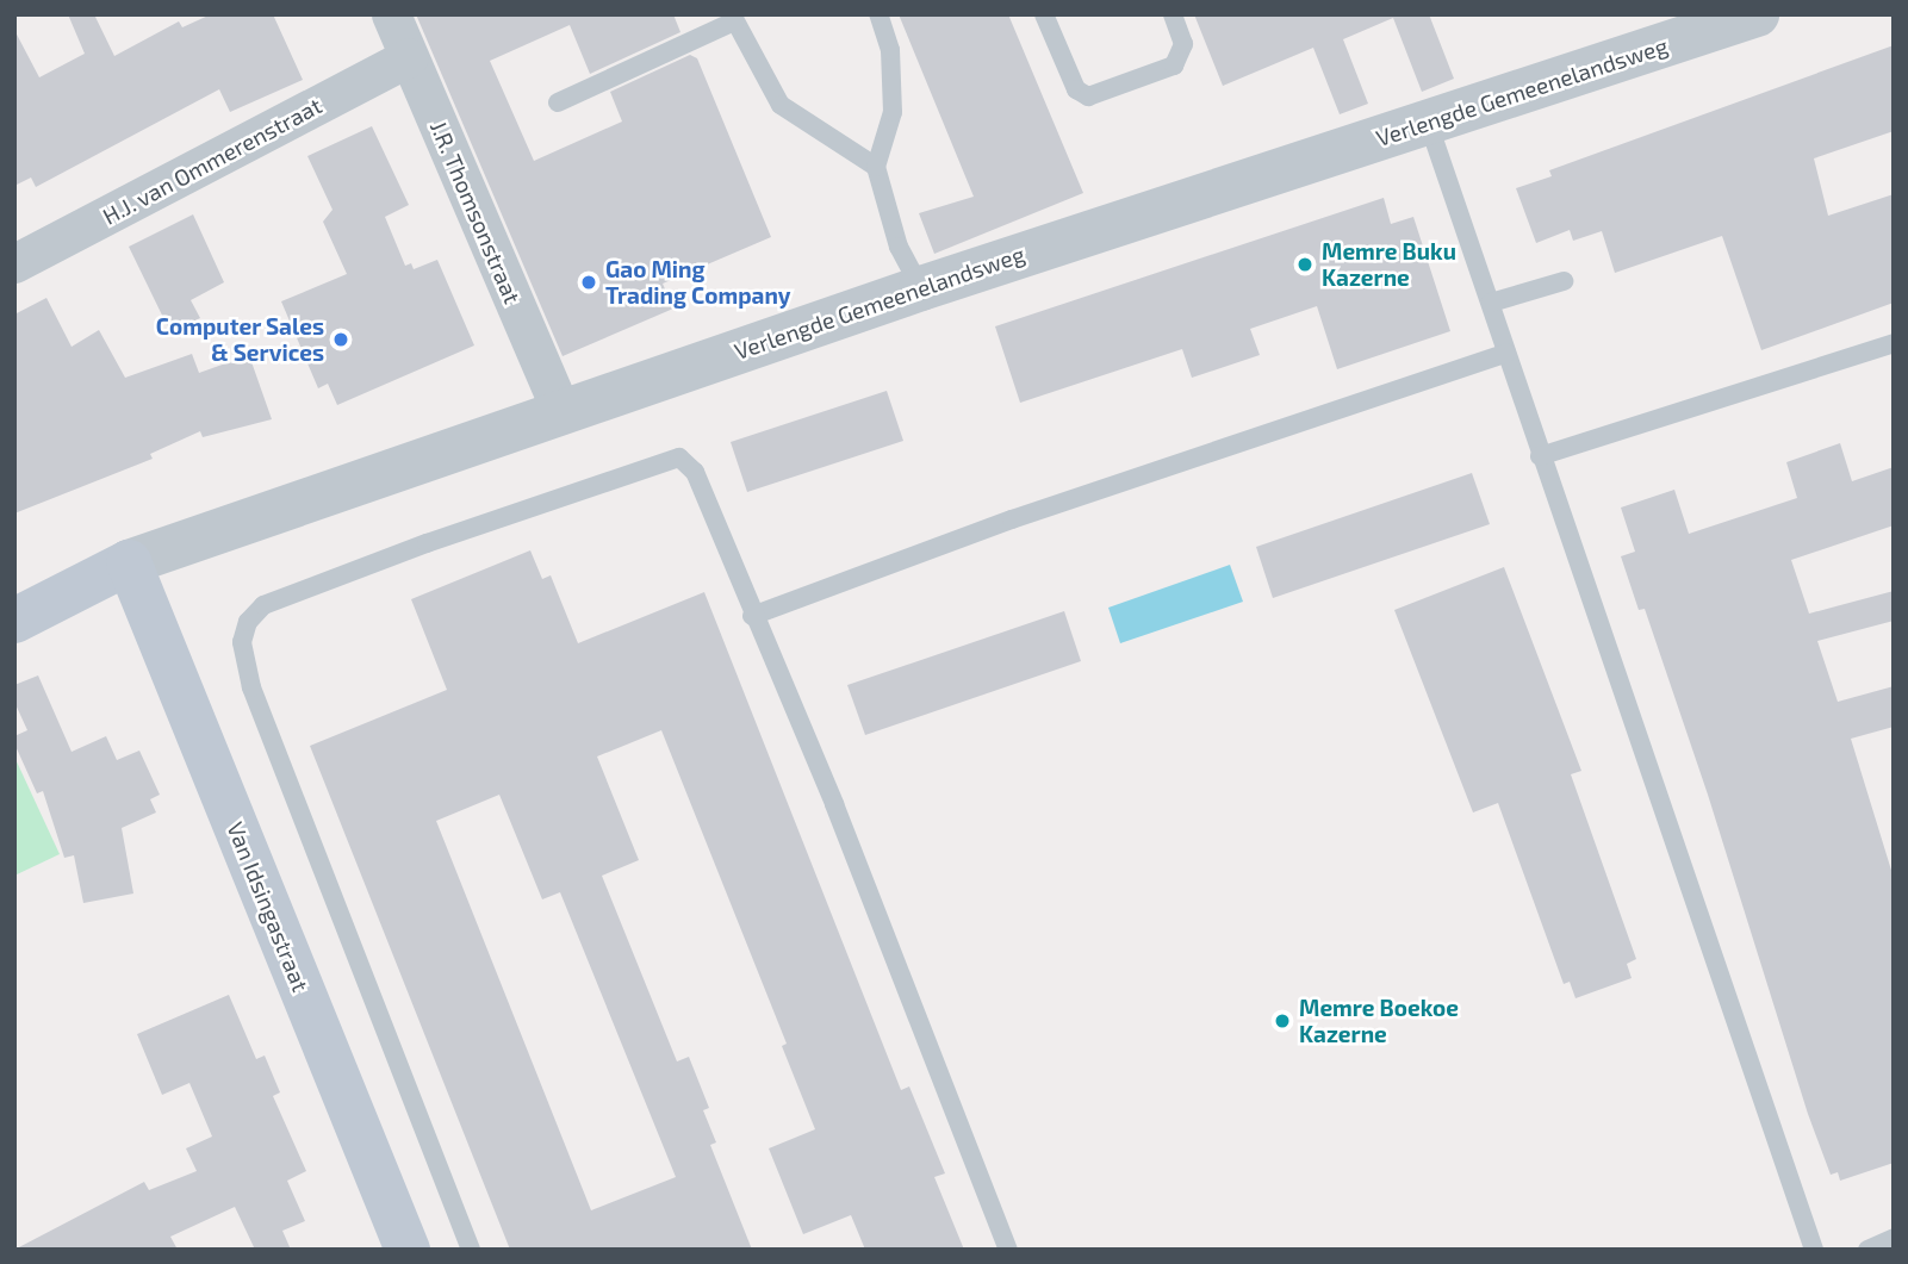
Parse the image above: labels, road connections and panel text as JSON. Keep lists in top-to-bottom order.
{
  "streets": {
    "main road": ["Verlengde Gemeenelandsweg", "Van Idsingastraat"],
    "street": ["H.J. van Ommerenstraat", "J.R. Thomsonstraat"]
  },
  "crossings": [
    ["Verlengde Gemeenelandsweg", "J.R. Thomsonstraat"],
    ["Verlengde Gemeenelandsweg", "Van Idsingastraat"],
    ["H.J. van Ommerenstraat", "J.R. Thomsonstraat"]
  ],
  "places": [
    "Memre Buku Kazerne",
    "Gao Ming Trading Company",
    "Computer Sales & Services",
    "Memre Boekoe Kazerne"
  ]
}
